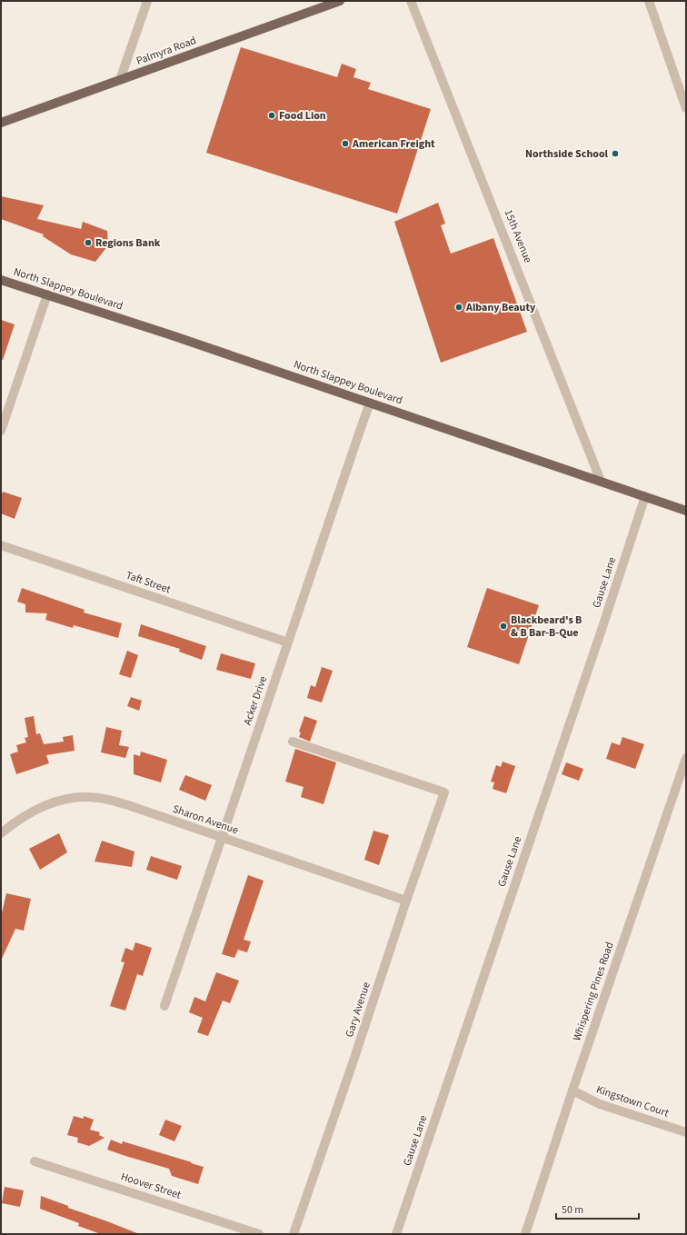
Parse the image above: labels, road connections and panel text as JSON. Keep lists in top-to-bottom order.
{
  "streets": {
    "main road": ["Palmyra Road", "North Slappey Boulevard"],
    "street": [
      "15th Avenue",
      "Taft Street",
      "Gause Lane",
      "Acker Drive",
      "Sharon Avenue",
      "Whispering Pines Road",
      "Gary Avenue",
      "Kingstown Court",
      "Hoover Street"
    ]
  },
  "crossings": [
    ["15th Avenue", "North Slappey Boulevard"],
    ["North Slappey Boulevard", "Gause Lane"],
    ["North Slappey Boulevard", "Acker Drive"],
    ["Taft Street", "Acker Drive"],
    ["Acker Drive", "Sharon Avenue"],
    ["Sharon Avenue", "Gary Avenue"],
    ["Whispering Pines Road", "Kingstown Court"]
  ],
  "places": [
    "Food Lion",
    "American Freight",
    "Northside School",
    "Regions Bank",
    "Albany Beauty",
    "Blackbeard's B & B Bar-B-Que"
  ],
  "scale_bar": "50 m"
}
